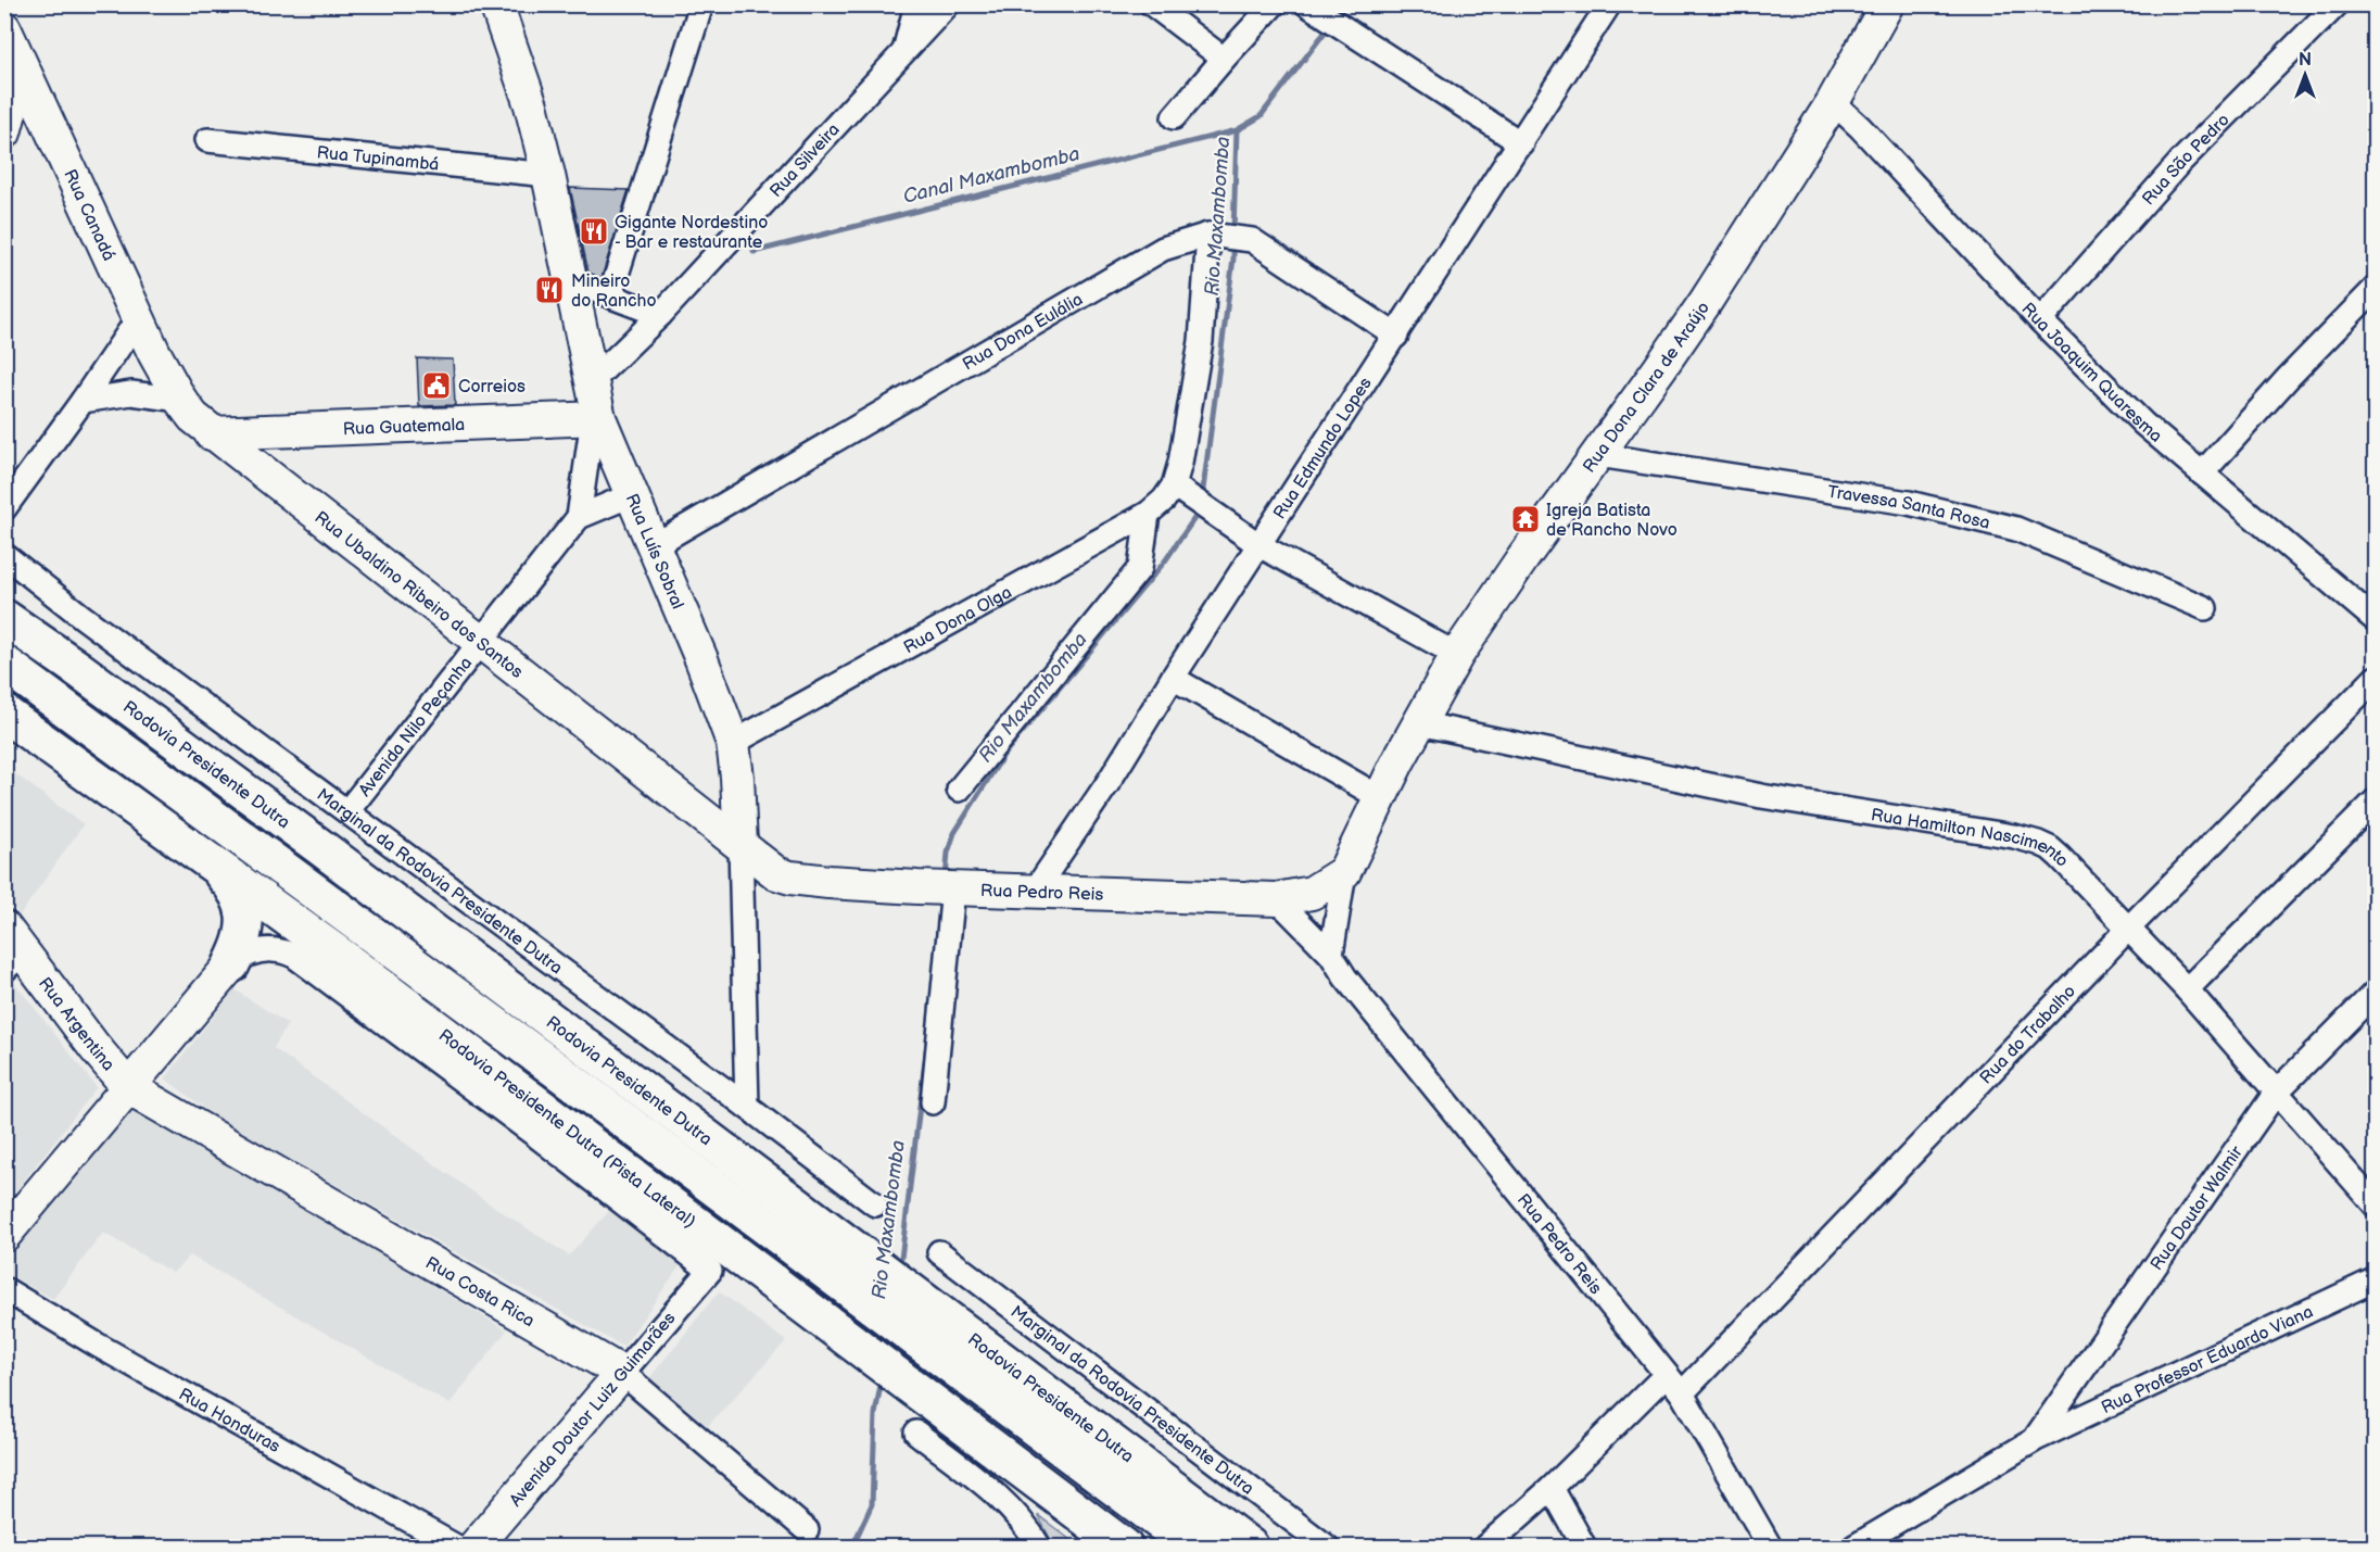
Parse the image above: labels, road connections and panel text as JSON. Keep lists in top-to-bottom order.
{
  "streets": {
    "highway": ["Rodovia Presidente Dutra", "Rodovia Presidente Dutra (Pista Lateral)"],
    "main road": [
      "Rua Canadá",
      "Rua Dona Clara de Araújo",
      "Rua Guatemala",
      "Rua Luís Sobral",
      "Rua Ubaldino Ribeiro dos Santos",
      "Rua Pedro Reis",
      "Rua Argentina",
      "Rua Costa Rica",
      "Avenida Doutor Luiz Guimarães"
    ],
    "street": [
      "Rua Tupinambá",
      "Rua Silveira",
      "Rua São Pedro",
      "Rua Dona Eulália",
      "Rua Joaquim Quaresma",
      "Rua Edmundo Lopes",
      "Travessa Santa Rosa",
      "Rua Dona Olga",
      "Avenida Nilo Peçanha",
      "Rua Hamilton Nascimento",
      "Marginal da Rodovia Presidente Dutra",
      "Rua do Trabalho",
      "Rua Doutor Walmir",
      "Rua Professor Eduardo Viana",
      "Rua Honduras"
    ]
  },
  "crossings": [
    ["Rua Tupinambá", "Rua Luís Sobral"],
    ["Rua Silveira", "Rua Luís Sobral"],
    ["Rua São Pedro", "Rua Joaquim Quaresma"],
    ["Rua Canadá", "Rua Ubaldino Ribeiro dos Santos"],
    ["Rua Dona Eulália", "Rua Edmundo Lopes"],
    ["Rua Dona Eulália", "Rua Luís Sobral"],
    ["Rua Dona Eulália", "Rua Dona Olga"],
    ["Rua Joaquim Quaresma", "Rua Dona Clara de Araújo"],
    ["Rua Dona Clara de Araújo", "Travessa Santa Rosa"],
    ["Rua Dona Clara de Araújo", "Rua Hamilton Nascimento"],
    ["Rua Guatemala", "Rua Luís Sobral"],
    ["Rua Guatemala", "Rua Ubaldino Ribeiro dos Santos"],
    ["Rua Edmundo Lopes", "Rua Pedro Reis"],
    ["Rua Luís Sobral", "Rua Ubaldino Ribeiro dos Santos"],
    ["Rua Luís Sobral", "Rua Dona Olga"],
    ["Rua Luís Sobral", "Avenida Nilo Peçanha"],
    ["Rua Luís Sobral", "Marginal da Rodovia Presidente Dutra"],
    ["Rua Luís Sobral", "Rua Pedro Reis"],
    ["Rua Ubaldino Ribeiro dos Santos", "Avenida Nilo Peçanha"],
    ["Rua Ubaldino Ribeiro dos Santos", "Rua Pedro Reis"],
    ["Avenida Nilo Peçanha", "Marginal da Rodovia Presidente Dutra"],
    ["Rua Hamilton Nascimento", "Rua do Trabalho"],
    ["Rua Hamilton Nascimento", "Rua Doutor Walmir"],
    ["Rua Pedro Reis", "Rua do Trabalho"],
    ["Rua Argentina", "Rua Costa Rica"],
    ["Rua Doutor Walmir", "Rua Professor Eduardo Viana"],
    ["Rua Costa Rica", "Avenida Doutor Luiz Guimarães"]
  ],
  "water": ["Canal Maxambomba", "Rio Maxambomba"],
  "places": {
    "restaurant": ["Gigante Nordestino - Bar e restaurante", "Mineiro do Rancho"],
    "public building": ["Correios"],
    "temple": ["Igreja Batista de Rancho Novo"]
  },
  "north": "top"
}
